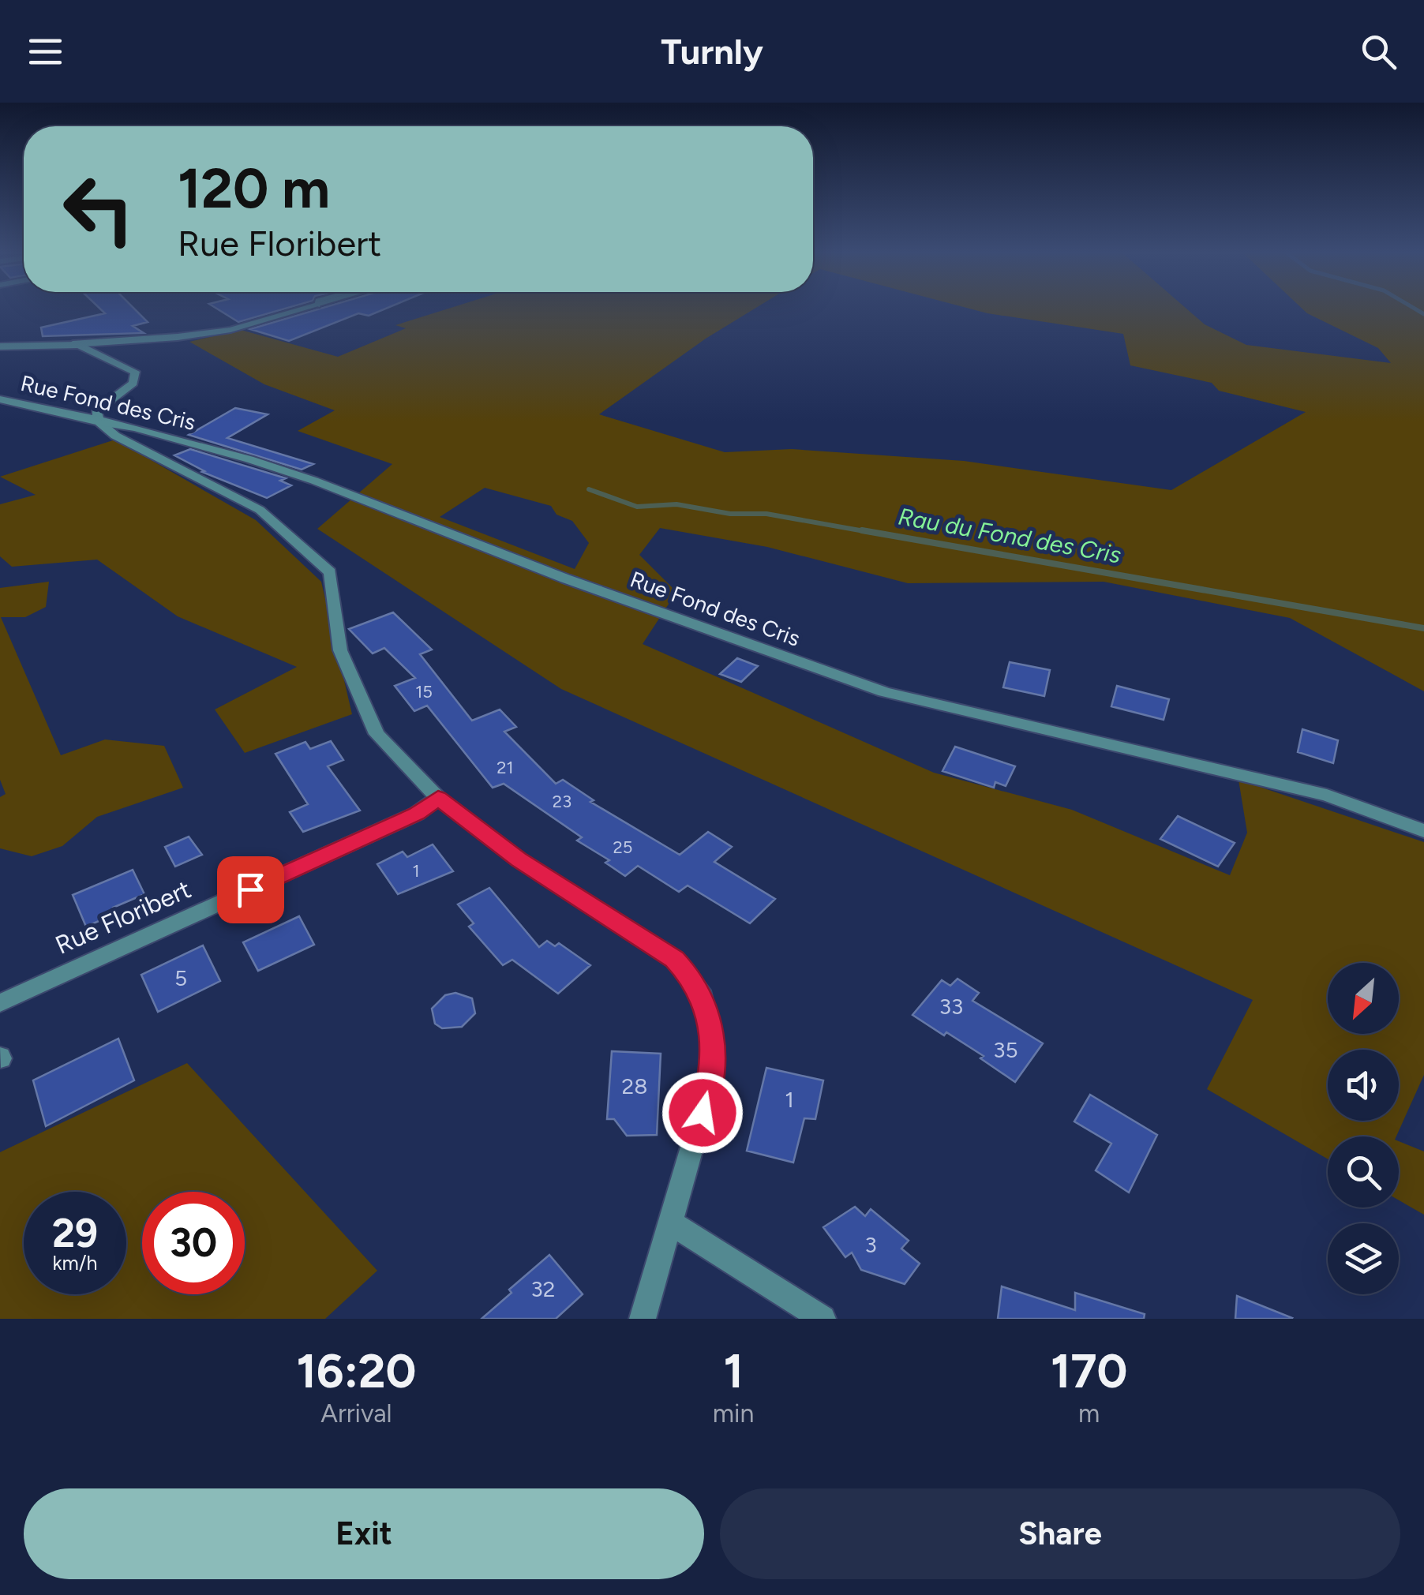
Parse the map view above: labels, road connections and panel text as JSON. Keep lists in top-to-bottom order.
{
  "streets": {
    "street": ["Rue Fond des Cris", "Rue Floribert"]
  },
  "water": ["Rau du Fond des Cris"],
  "house_numbers": [
    "15",
    "21",
    "23",
    "25",
    "1",
    "5",
    "33",
    "35",
    "28",
    "1",
    "3",
    "32"
  ],
  "north": "bottom left",
  "page": {
    "header": "Turnly",
    "turn": ["120 m", "Rue Floribert"],
    "speed": "29 km/h",
    "limit": "30",
    "eta": [
      "16:20",
      "Arrival",
      "1",
      "min",
      "170",
      "m"
    ],
    "buttons": ["Exit", "Share"]
  }
}
